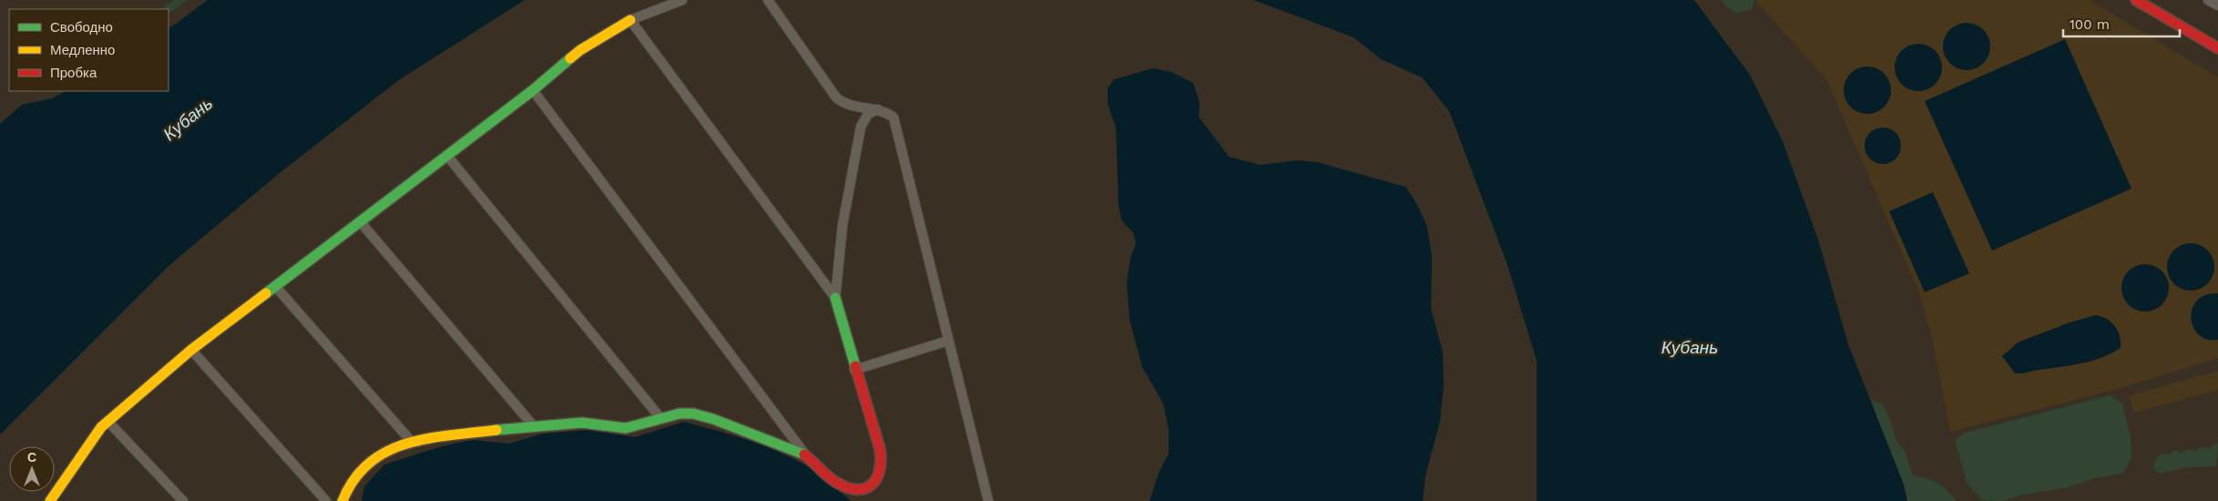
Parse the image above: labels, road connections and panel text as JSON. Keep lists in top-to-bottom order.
{
  "water": ["Кубань"],
  "legend": ["Свободно", "Медленно", "Пробка"],
  "scale_bar": "100 m",
  "north": "top"
}
